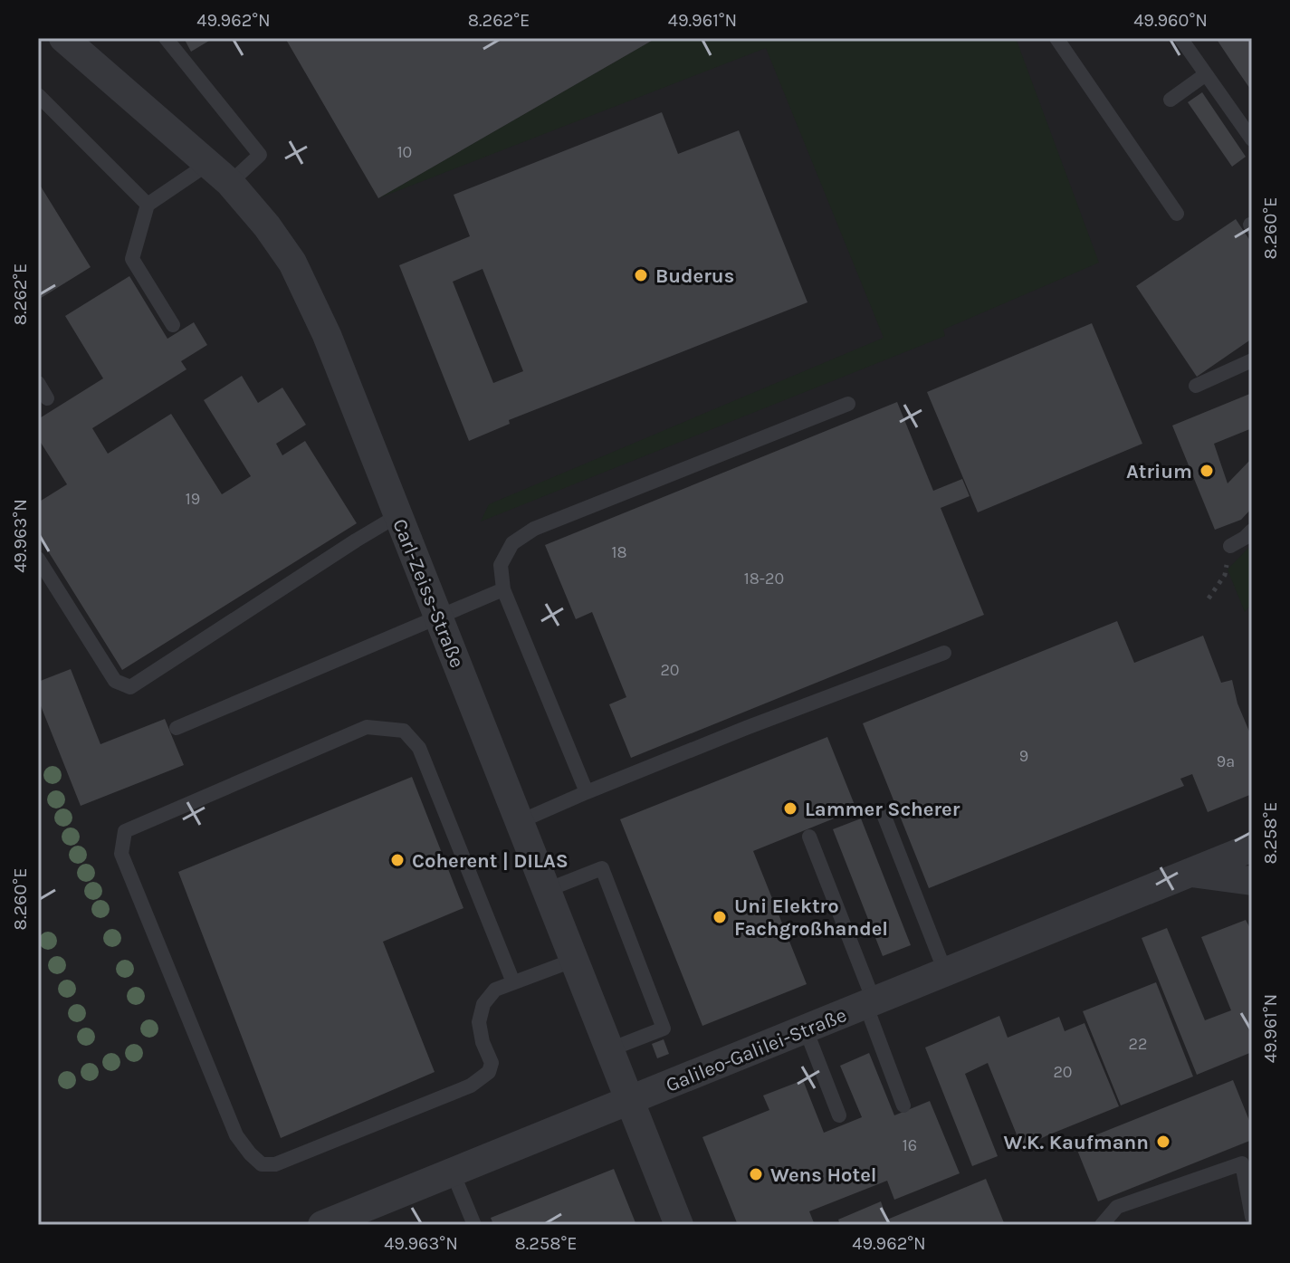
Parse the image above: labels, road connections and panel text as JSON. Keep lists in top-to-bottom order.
{
  "streets": {
    "street": ["Carl-Zeiss-Straße", "Galileo-Galilei-Straße"]
  },
  "crossings": [
    ["Carl-Zeiss-Straße", "Galileo-Galilei-Straße"]
  ],
  "places": [
    "Buderus",
    "Atrium",
    "Lammer Scherer",
    "Coherent | DILAS",
    "Uni Elektro Fachgroßhandel",
    "W.K. Kaufmann",
    "Wens Hotel"
  ],
  "house_numbers": [
    "10",
    "19",
    "18",
    "18-20",
    "20",
    "9",
    "9a",
    "22",
    "20",
    "16"
  ],
  "coordinates": [
    "49.962°N",
    "8.262°E",
    "49.961°N",
    "49.960°N",
    "8.260°E",
    "49.963°N",
    "8.258°E"
  ]
}
